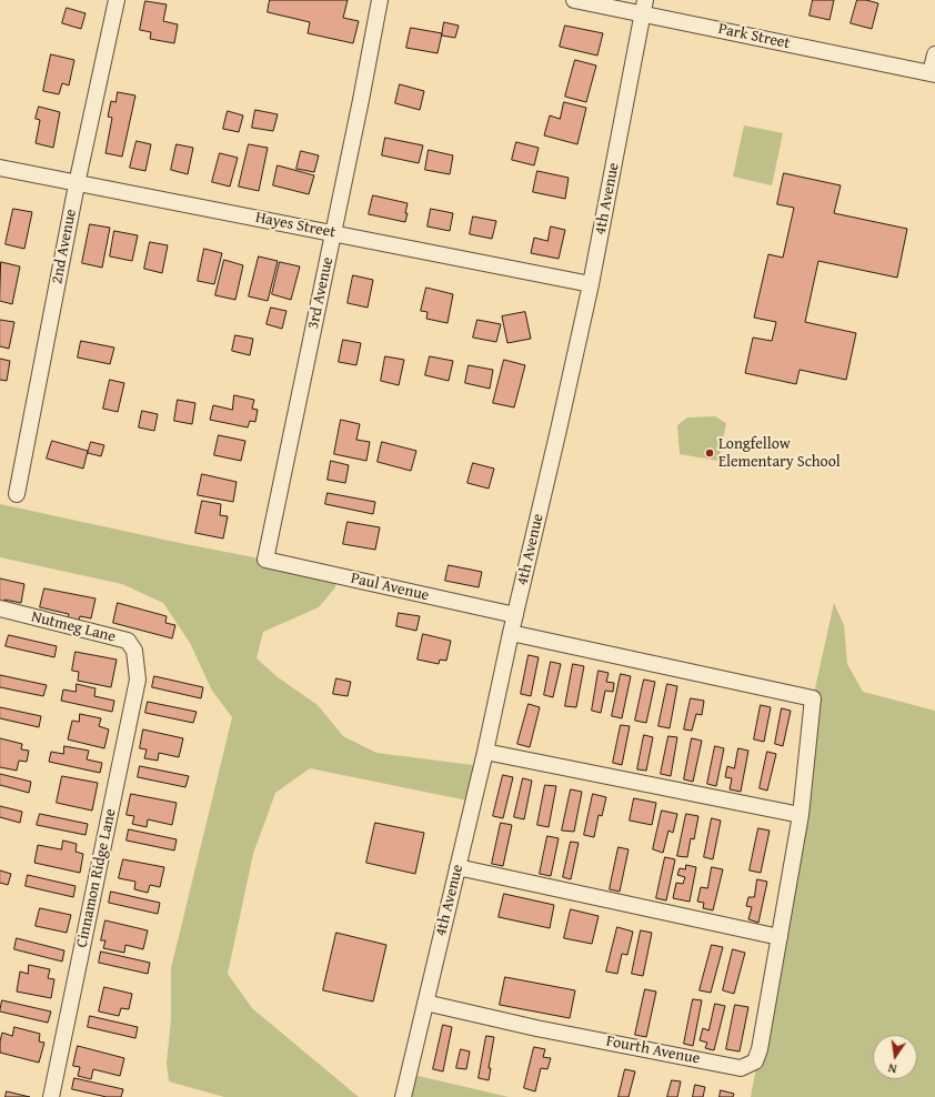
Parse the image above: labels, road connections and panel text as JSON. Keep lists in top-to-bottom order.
{
  "streets": {
    "street": [
      "Park Street",
      "4th Avenue",
      "Hayes Street",
      "2nd Avenue",
      "3rd Avenue",
      "Paul Avenue",
      "Nutmeg Lane",
      "Cinnamon Ridge Lane",
      "Fourth Avenue"
    ]
  },
  "crossings": [
    ["Park Street", "4th Avenue"],
    ["4th Avenue", "Hayes Street"],
    ["4th Avenue", "Paul Avenue"],
    ["4th Avenue", "Fourth Avenue"],
    ["Hayes Street", "2nd Avenue"],
    ["Hayes Street", "3rd Avenue"],
    ["3rd Avenue", "Paul Avenue"],
    ["Nutmeg Lane", "Cinnamon Ridge Lane"]
  ],
  "places": ["Longfellow Elementary School"],
  "north": "bottom"
}
